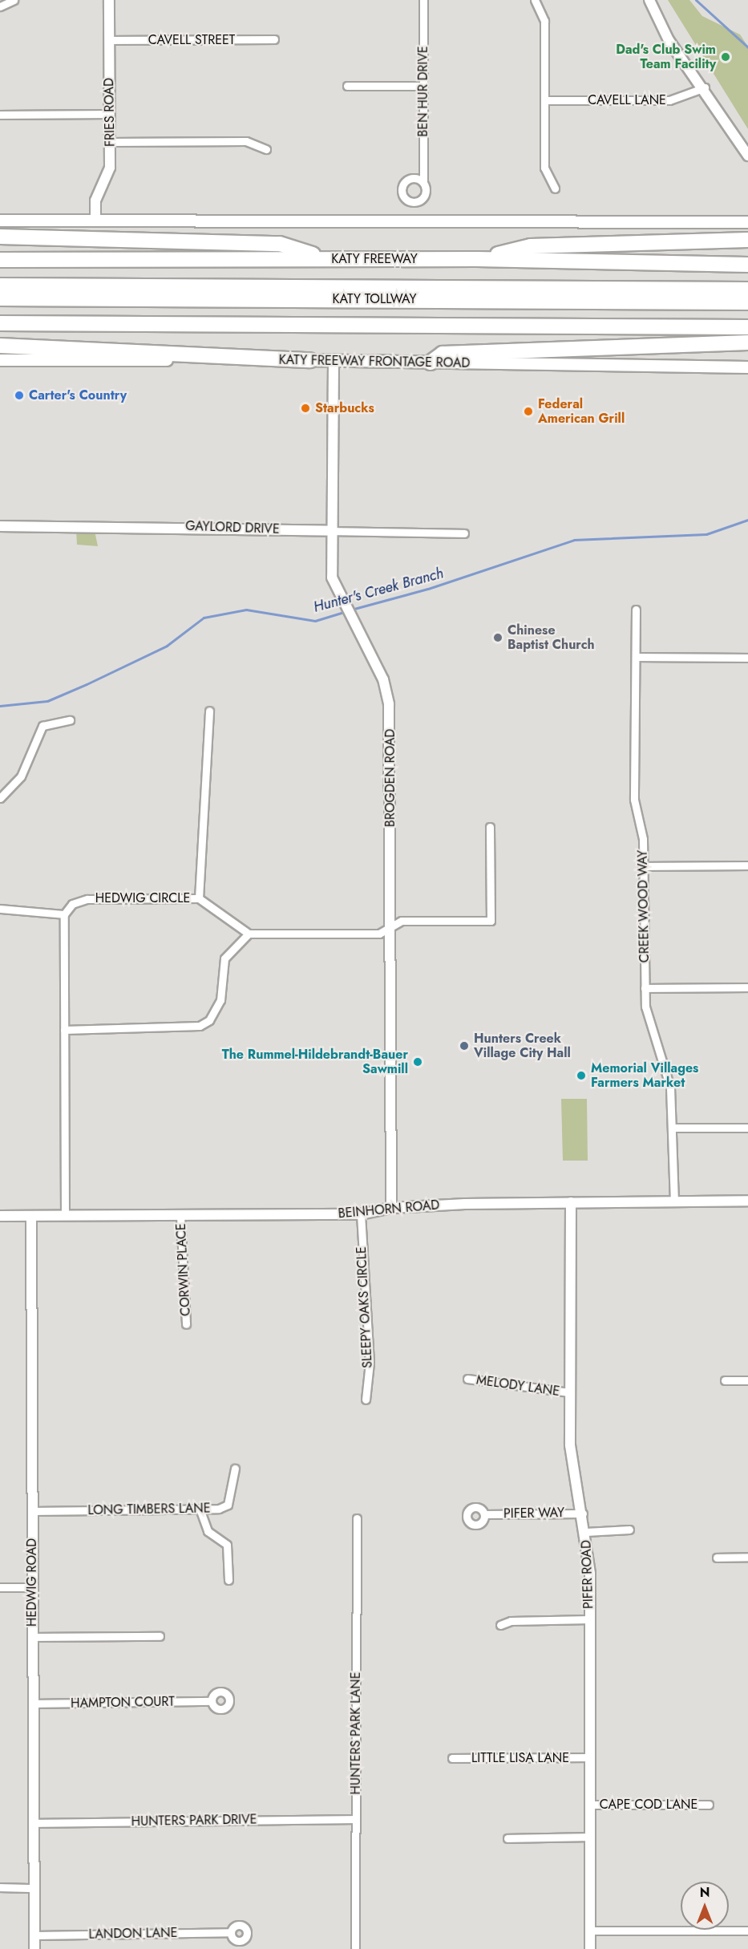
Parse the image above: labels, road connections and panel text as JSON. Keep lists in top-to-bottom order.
{
  "streets": {
    "highway": ["KATY FREEWAY", "KATY TOLLWAY"],
    "main road": ["KATY FREEWAY FRONTAGE ROAD"],
    "street": [
      "CAVELL STREET",
      "BEN HUR DRIVE",
      "CAVELL LANE",
      "FRIES ROAD",
      "GAYLORD DRIVE",
      "BROGDEN ROAD",
      "HEDWIG CIRCLE",
      "CREEK WOOD WAY",
      "BEINHORN ROAD",
      "CORWIN PLACE",
      "SLEEPY OAKS CIRCLE",
      "MELODY LANE",
      "LONG TIMBERS LANE",
      "PIFER WAY",
      "PIFER ROAD",
      "HEDWIG ROAD",
      "HAMPTON COURT",
      "HUNTERS PARK LANE",
      "LITTLE LISA LANE",
      "CAPE COD LANE",
      "HUNTERS PARK DRIVE",
      "LANDON LANE"
    ]
  },
  "crossings": [
    ["CAVELL STREET", "FRIES ROAD"],
    ["KATY FREEWAY FRONTAGE ROAD", "BROGDEN ROAD"],
    ["GAYLORD DRIVE", "BROGDEN ROAD"],
    ["BROGDEN ROAD", "BEINHORN ROAD"],
    ["CREEK WOOD WAY", "BEINHORN ROAD"],
    ["BEINHORN ROAD", "CORWIN PLACE"],
    ["BEINHORN ROAD", "SLEEPY OAKS CIRCLE"],
    ["BEINHORN ROAD", "PIFER ROAD"],
    ["BEINHORN ROAD", "HEDWIG ROAD"],
    ["MELODY LANE", "PIFER ROAD"],
    ["LONG TIMBERS LANE", "HEDWIG ROAD"],
    ["PIFER WAY", "PIFER ROAD"],
    ["PIFER ROAD", "LITTLE LISA LANE"],
    ["PIFER ROAD", "CAPE COD LANE"],
    ["HEDWIG ROAD", "HAMPTON COURT"],
    ["HEDWIG ROAD", "HUNTERS PARK DRIVE"],
    ["HEDWIG ROAD", "LANDON LANE"],
    ["HUNTERS PARK LANE", "HUNTERS PARK DRIVE"]
  ],
  "water": ["Hunter's Creek Branch"],
  "places": [
    "Dad's Club Swim Team Facility",
    "Carter's Country",
    "Starbucks",
    "Federal American Grill",
    "Chinese Baptist Church",
    "Hunters Creek Village City Hall",
    "The Rummel-Hildebrandt-Bauer Sawmill",
    "Memorial Villages Farmers Market"
  ],
  "north": "top"
}
